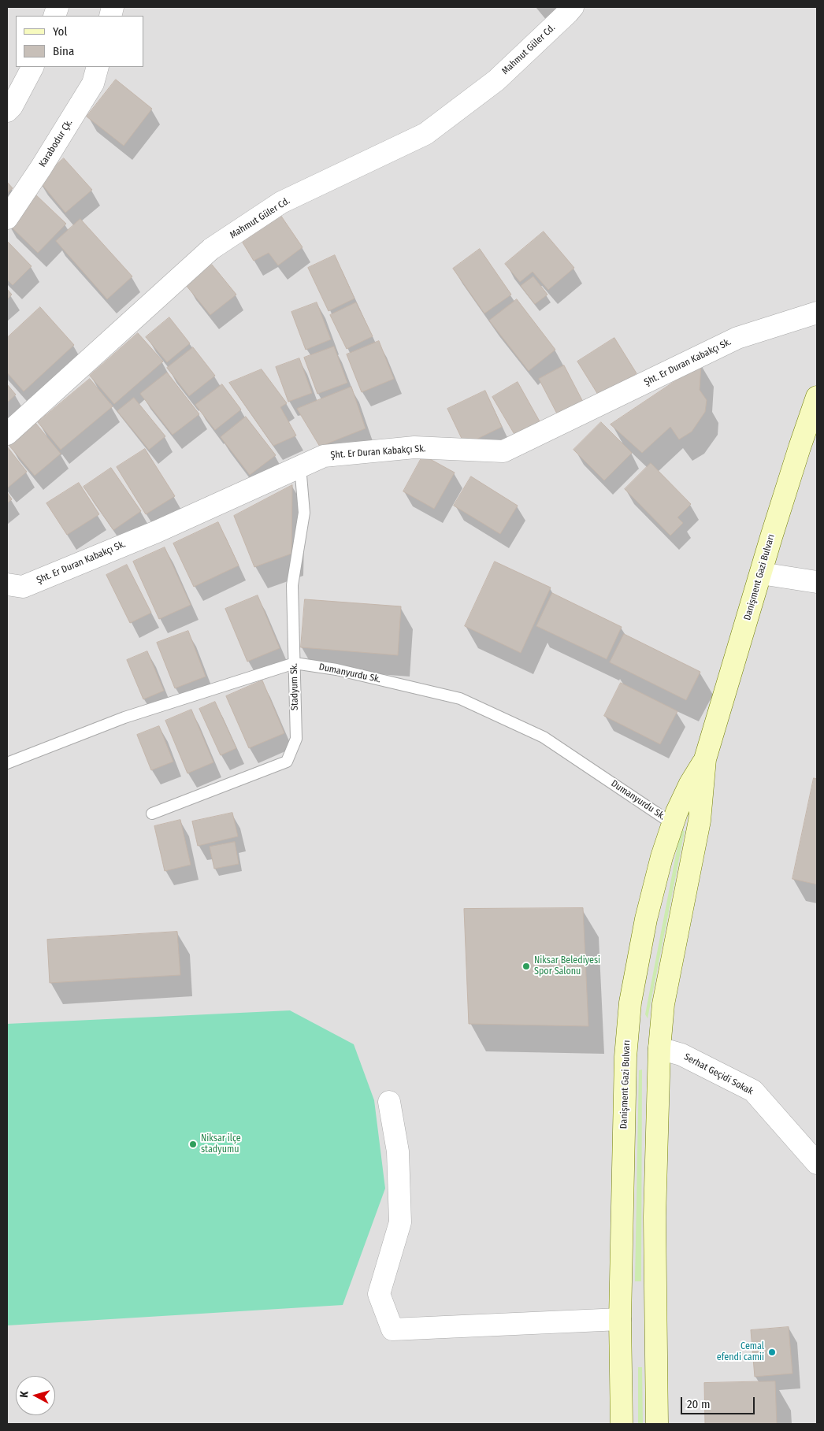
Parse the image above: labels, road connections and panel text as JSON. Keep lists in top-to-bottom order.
{
  "streets": {
    "main road": ["Danişment Gazi Bulvarı"],
    "street": [
      "Mahmut Güler Cd.",
      "Karabodur Çk.",
      "Şht. Er Duran Kabakçı Sk.",
      "Serhat Geçidi Sokak"
    ],
    "lane": ["Dumanyurdu Sk.", "Stadyum Sk."]
  },
  "crossings": [
    ["Şht. Er Duran Kabakçı Sk.", "Stadyum Sk."],
    ["Danişment Gazi Bulvarı", "Dumanyurdu Sk."],
    ["Danişment Gazi Bulvarı", "Serhat Geçidi Sokak"],
    ["Dumanyurdu Sk.", "Stadyum Sk."]
  ],
  "places": ["Niksar Belediyesi Spor Salonu", "Niksar ilçe stadyumu", "Cemal efendi camii"],
  "legend": ["Yol", "Bina"],
  "scale_bar": "20 m",
  "north": "left"
}
